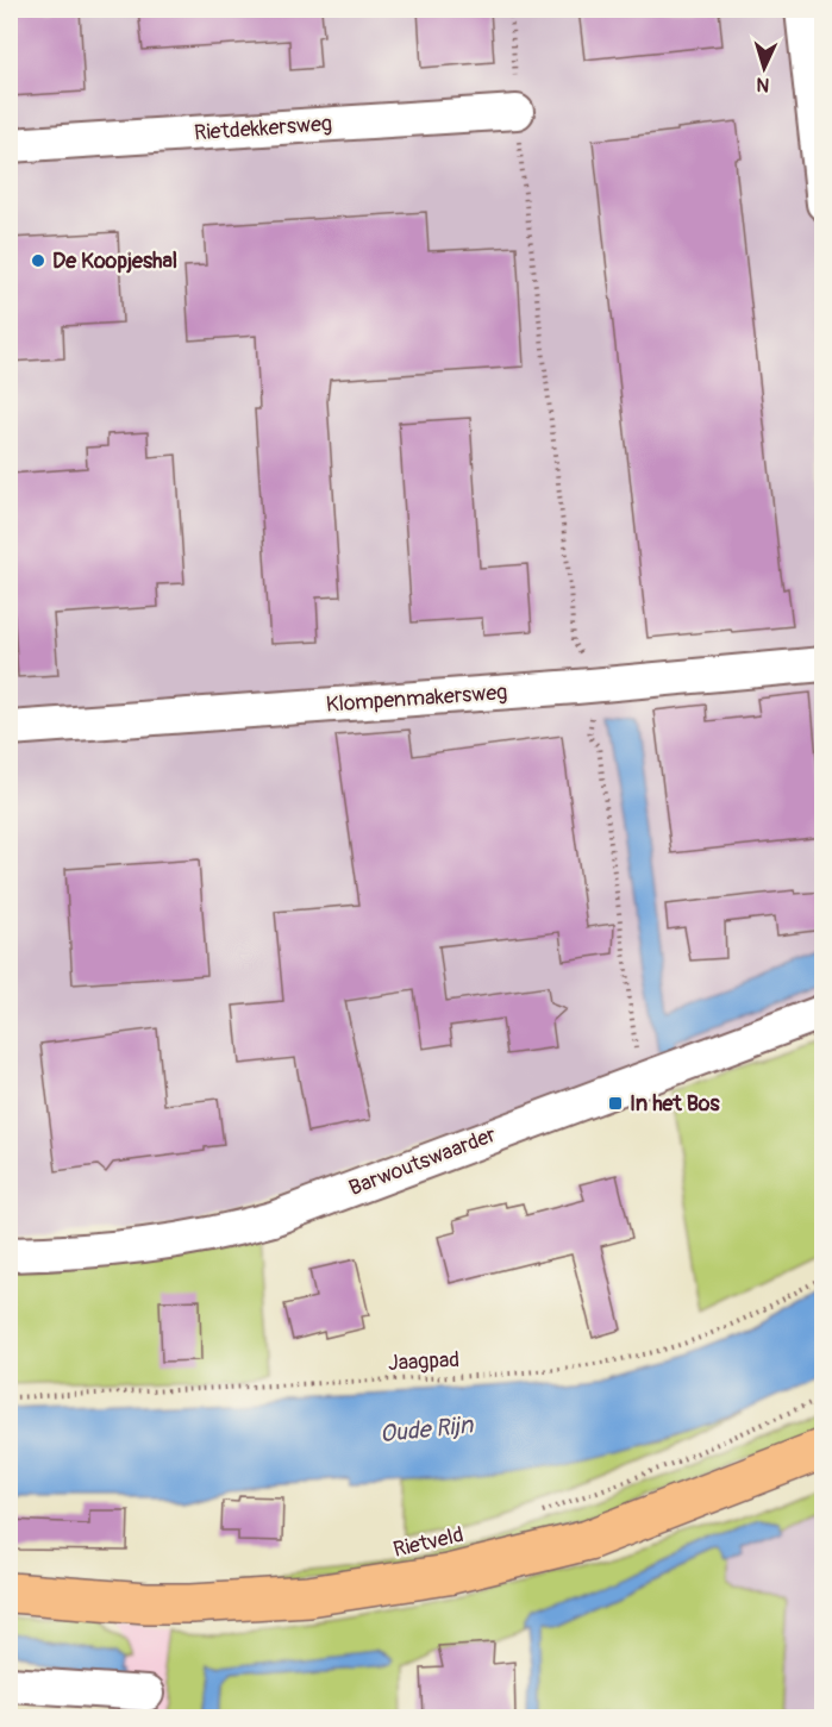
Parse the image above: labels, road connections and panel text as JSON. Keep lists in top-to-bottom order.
{
  "streets": {
    "main road": ["Rietveld"],
    "street": ["Rietdekkersweg", "Klompenmakersweg", "Barwoutswaarder"],
    "path": ["Jaagpad"]
  },
  "water": ["Oude Rijn"],
  "places": {
    "other": ["De Koopjeshal"],
    "transit": ["In het Bos"]
  },
  "north": "bottom"
}
